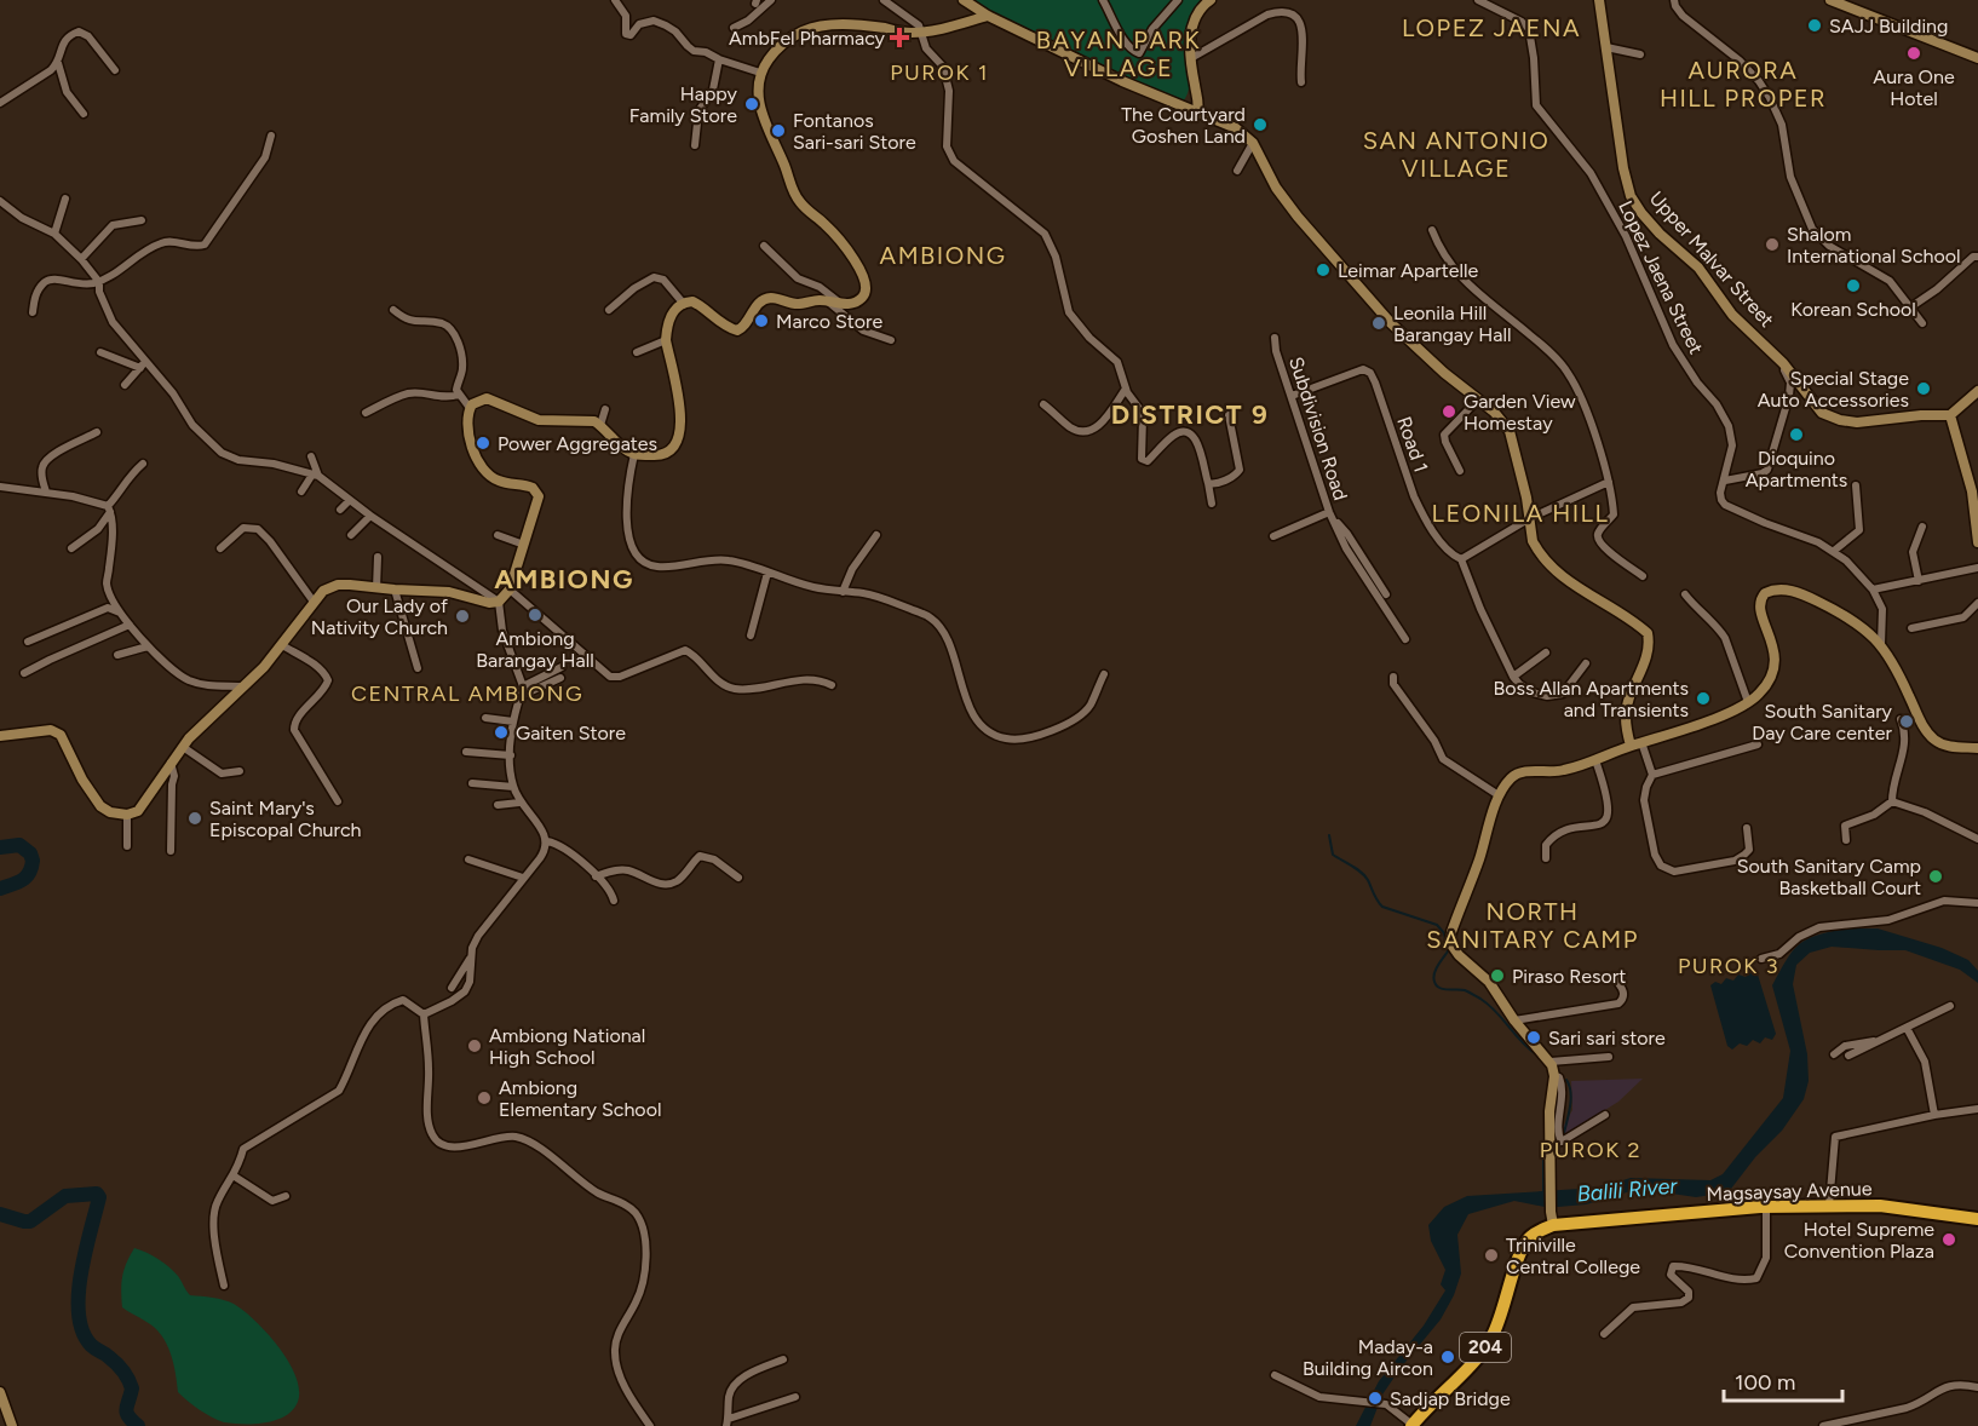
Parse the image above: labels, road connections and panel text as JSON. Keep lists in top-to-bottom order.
{
  "streets": {
    "highway": ["Magsaysay Avenue", "204"],
    "street": [
      "Upper Malvar Street",
      "Lopez Jaena Street",
      "Subdivision Road",
      "Road 1"
    ]
  },
  "crossings": [
    ["Subdivision Road", "Road 1"]
  ],
  "districts": [
    "LOPEZ JAENA",
    "BAYAN PARK VILLAGE",
    "AURORA HILL PROPER",
    "PUROK 1",
    "SAN ANTONIO VILLAGE",
    "AMBIONG",
    "DISTRICT 9",
    "LEONILA HILL",
    "AMBIONG",
    "CENTRAL AMBIONG",
    "NORTH SANITARY CAMP",
    "PUROK 3",
    "PUROK 2"
  ],
  "water": ["Balili River"],
  "places": {
    "other": [
      "SAJJ Building",
      "Aura One Hotel",
      "Happy Family Store",
      "The Courtyard Goshen Land",
      "Fontanos Sari-sari Store",
      "Shalom International School",
      "Leimar Apartelle",
      "Korean School",
      "Marco Store",
      "Leonila Hill Barangay Hall",
      "Special Stage Auto Accessories",
      "Garden View Homestay",
      "Dioquino Apartments",
      "Power Aggregates",
      "Ambiong Barangay Hall",
      "Our Lady of Nativity Church",
      "Boss Allan Apartments and Transients",
      "South Sanitary Day Care center",
      "Gaiten Store",
      "Saint Mary's Episcopal Church",
      "South Sanitary Camp Basketball Court",
      "Piraso Resort",
      "Sari sari store",
      "Ambiong National High School",
      "Ambiong Elementary School",
      "Hotel Supreme Convention Plaza",
      "Triniville Central College",
      "Maday-a Building Aircon",
      "Sadjap Bridge"
    ],
    "health": ["AmbFel Pharmacy"]
  },
  "scale_bar": "100 m"
}
